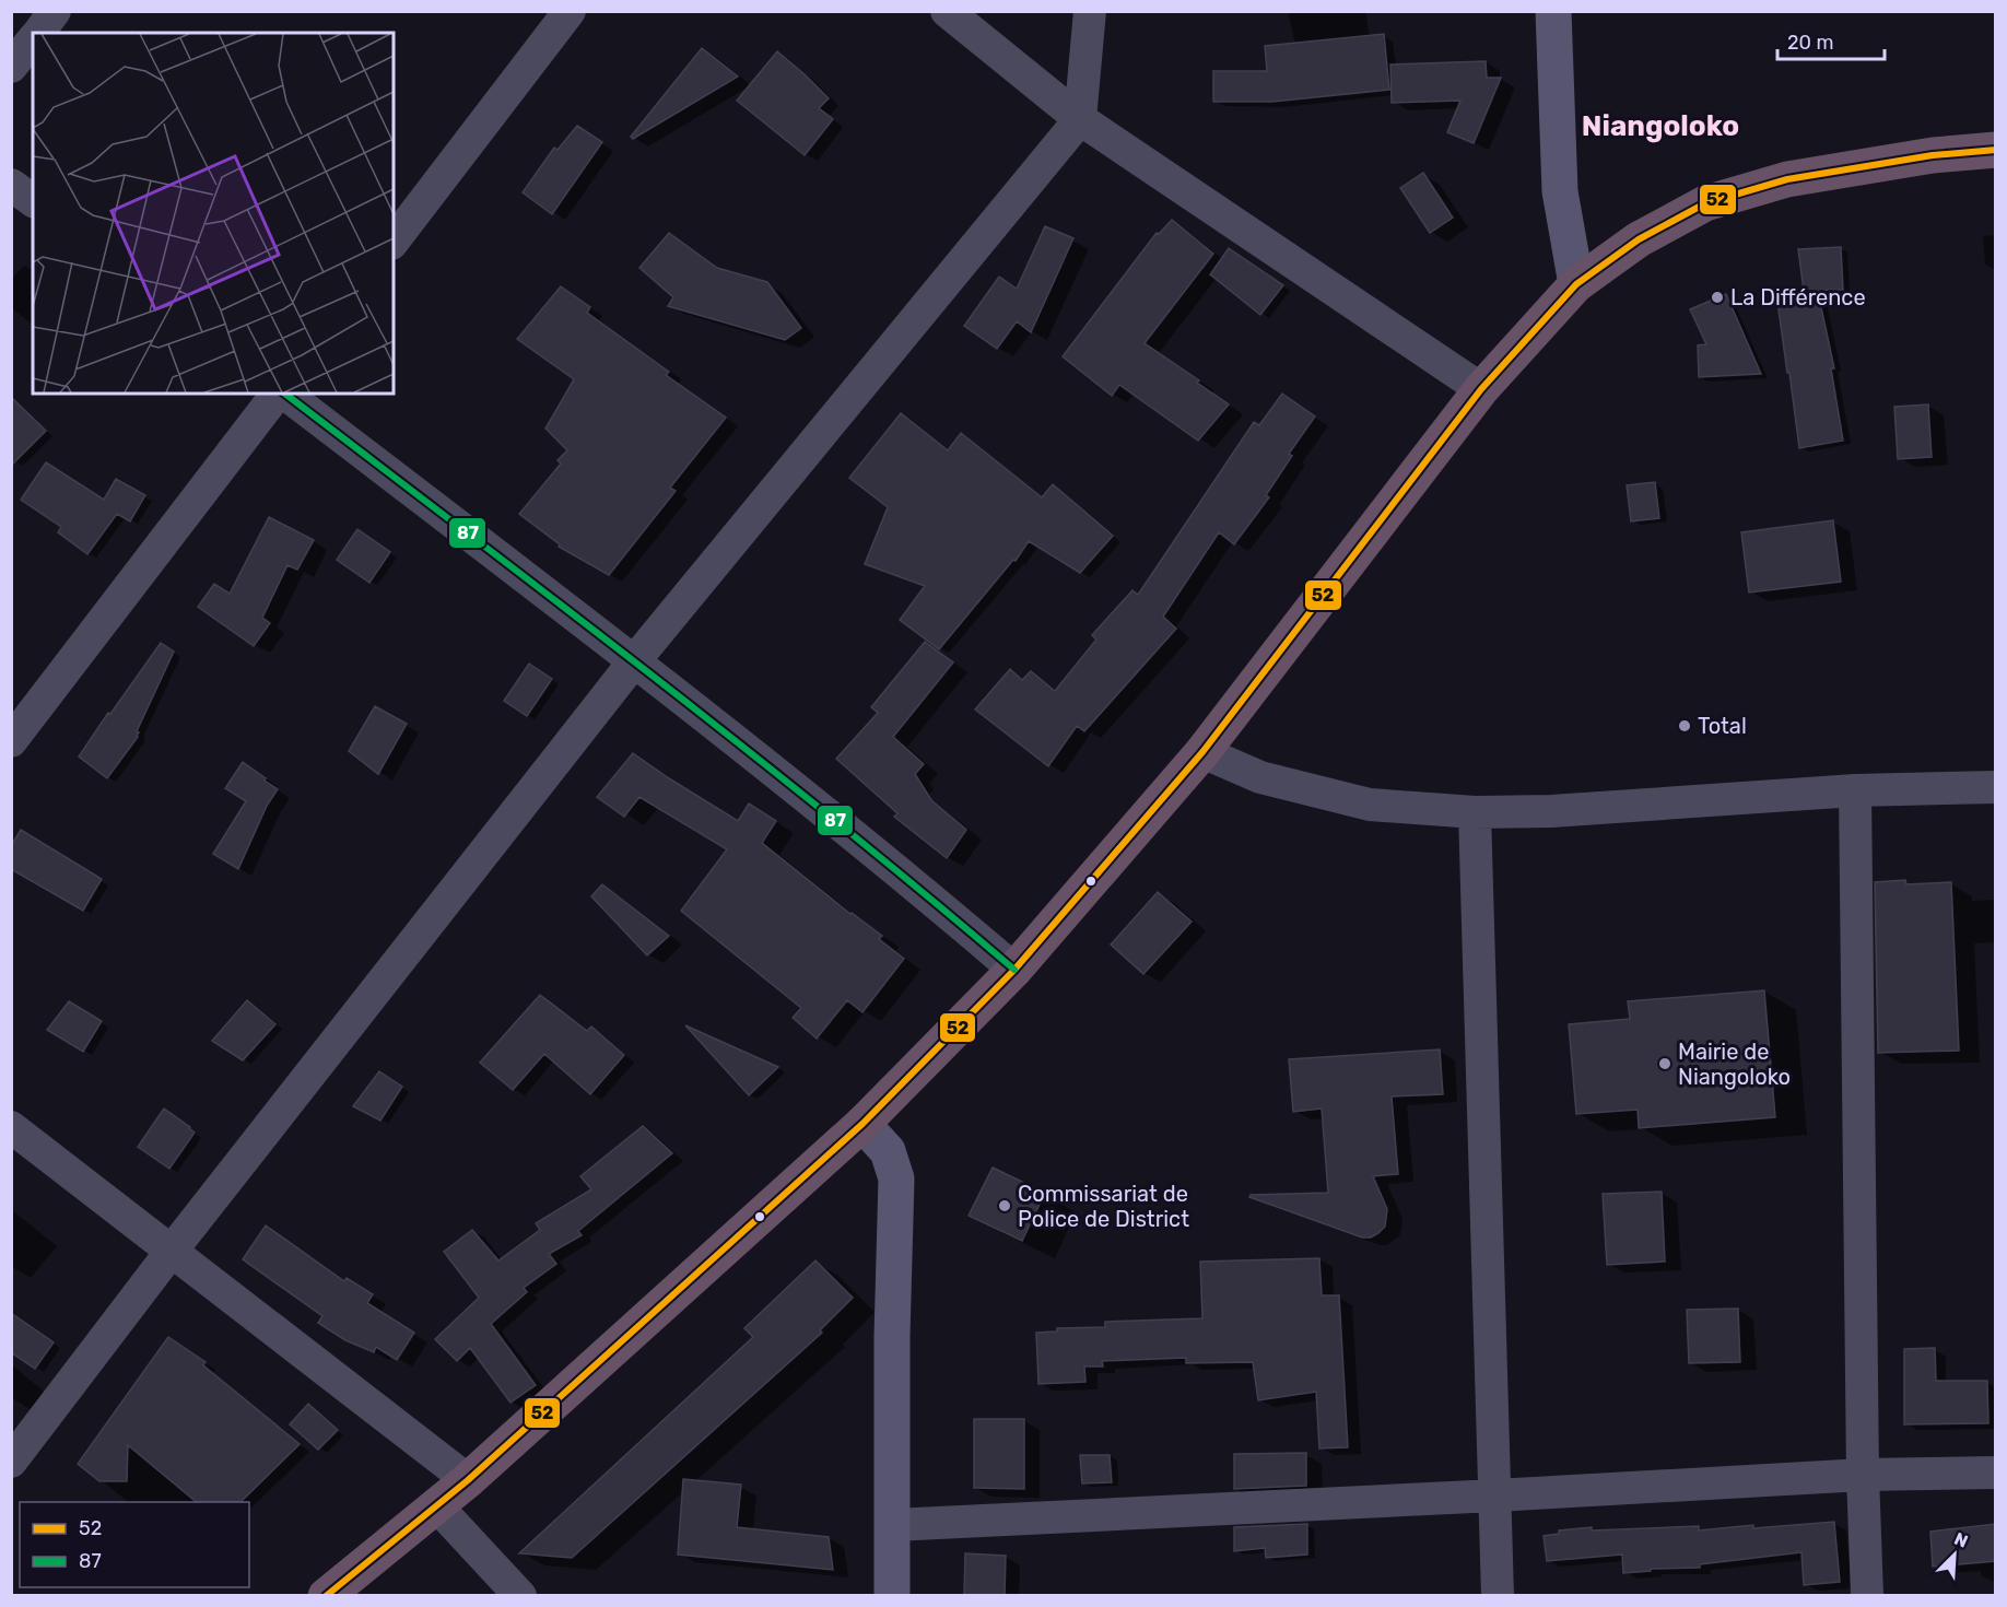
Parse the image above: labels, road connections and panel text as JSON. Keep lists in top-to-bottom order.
{
  "districts": ["Niangoloko"],
  "places": [
    "La Différence",
    "Total",
    "Mairie de Niangoloko",
    "Commissariat de Police de District"
  ],
  "lines": ["transit line 52", "transit line 87"],
  "legend": ["52", "87"],
  "scale_bar": "20 m",
  "north": "top right"
}
